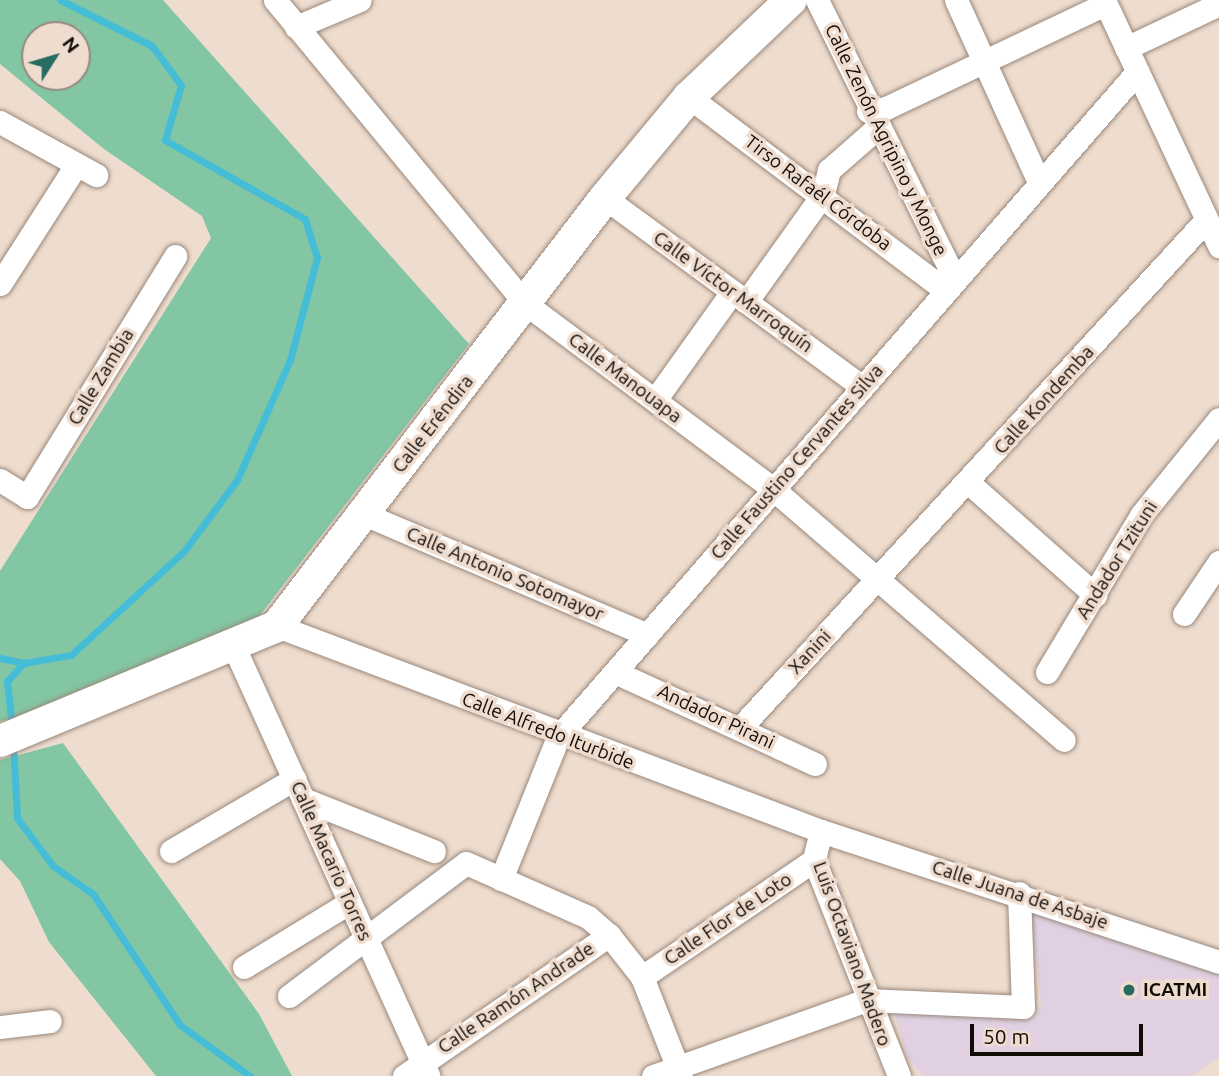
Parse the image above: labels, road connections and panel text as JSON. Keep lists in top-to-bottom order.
{
  "streets": {
    "street": [
      "Calle Zenón Agripino y Monge",
      "Tirso Rafaél Córdoba",
      "Calle Víctor Marroquín",
      "Calle Zambia",
      "Calle Manouapa",
      "Calle Kondemba",
      "Calle Eréndira",
      "Calle Faustino Cervantes Silva",
      "Andador Tzituni",
      "Calle Antonio Sotomayor",
      "Xanini",
      "Andador Pirani",
      "Calle Alfredo Iturbide",
      "Calle Macario Torres",
      "Calle Juana de Asbaje",
      "Calle Flor de Loto",
      "Luis Octaviano Madero",
      "Calle Ramón Andrade"
    ]
  },
  "crossings": [
    ["Calle Zenón Agripino y Monge", "Tirso Rafaél Córdoba"],
    ["Calle Zenón Agripino y Monge", "Calle Faustino Cervantes Silva"],
    ["Tirso Rafaél Córdoba", "Calle Eréndira"],
    ["Tirso Rafaél Córdoba", "Calle Faustino Cervantes Silva"],
    ["Calle Víctor Marroquín", "Calle Eréndira"],
    ["Calle Víctor Marroquín", "Calle Faustino Cervantes Silva"],
    ["Calle Manouapa", "Calle Kondemba"],
    ["Calle Manouapa", "Calle Eréndira"],
    ["Calle Manouapa", "Calle Faustino Cervantes Silva"],
    ["Calle Manouapa", "Xanini"],
    ["Calle Kondemba", "Xanini"],
    ["Calle Eréndira", "Calle Antonio Sotomayor"],
    ["Calle Eréndira", "Calle Alfredo Iturbide"],
    ["Calle Eréndira", "Calle Macario Torres"],
    ["Calle Faustino Cervantes Silva", "Calle Antonio Sotomayor"],
    ["Calle Faustino Cervantes Silva", "Andador Pirani"],
    ["Calle Faustino Cervantes Silva", "Calle Alfredo Iturbide"],
    ["Xanini", "Andador Pirani"],
    ["Calle Alfredo Iturbide", "Calle Juana de Asbaje"],
    ["Calle Alfredo Iturbide", "Luis Octaviano Madero"],
    ["Calle Macario Torres", "Calle Ramón Andrade"],
    ["Calle Juana de Asbaje", "Luis Octaviano Madero"],
    ["Calle Flor de Loto", "Luis Octaviano Madero"]
  ],
  "places": ["ICATMI"],
  "scale_bar": "50 m",
  "north": "top right"
}
